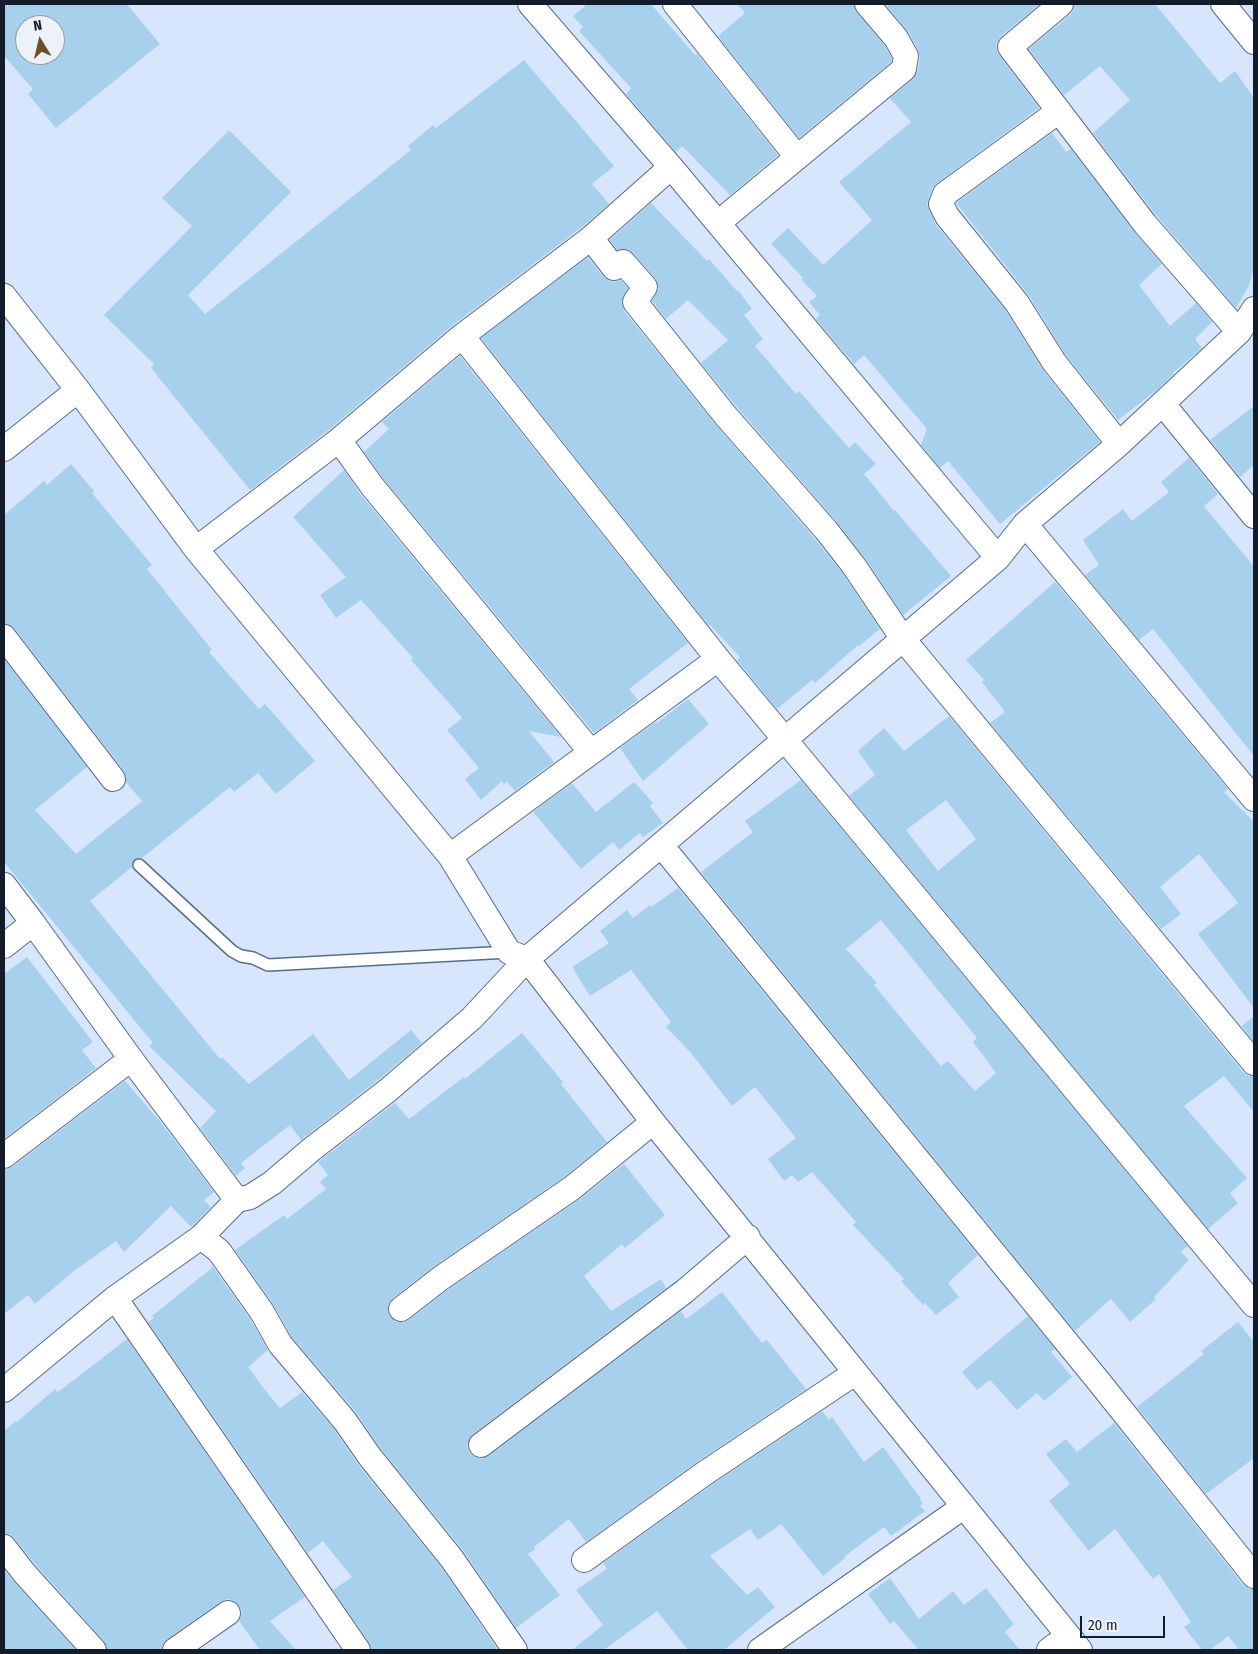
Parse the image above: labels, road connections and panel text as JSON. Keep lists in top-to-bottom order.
{
  "scale_bar": "20 m",
  "north": "top"
}
